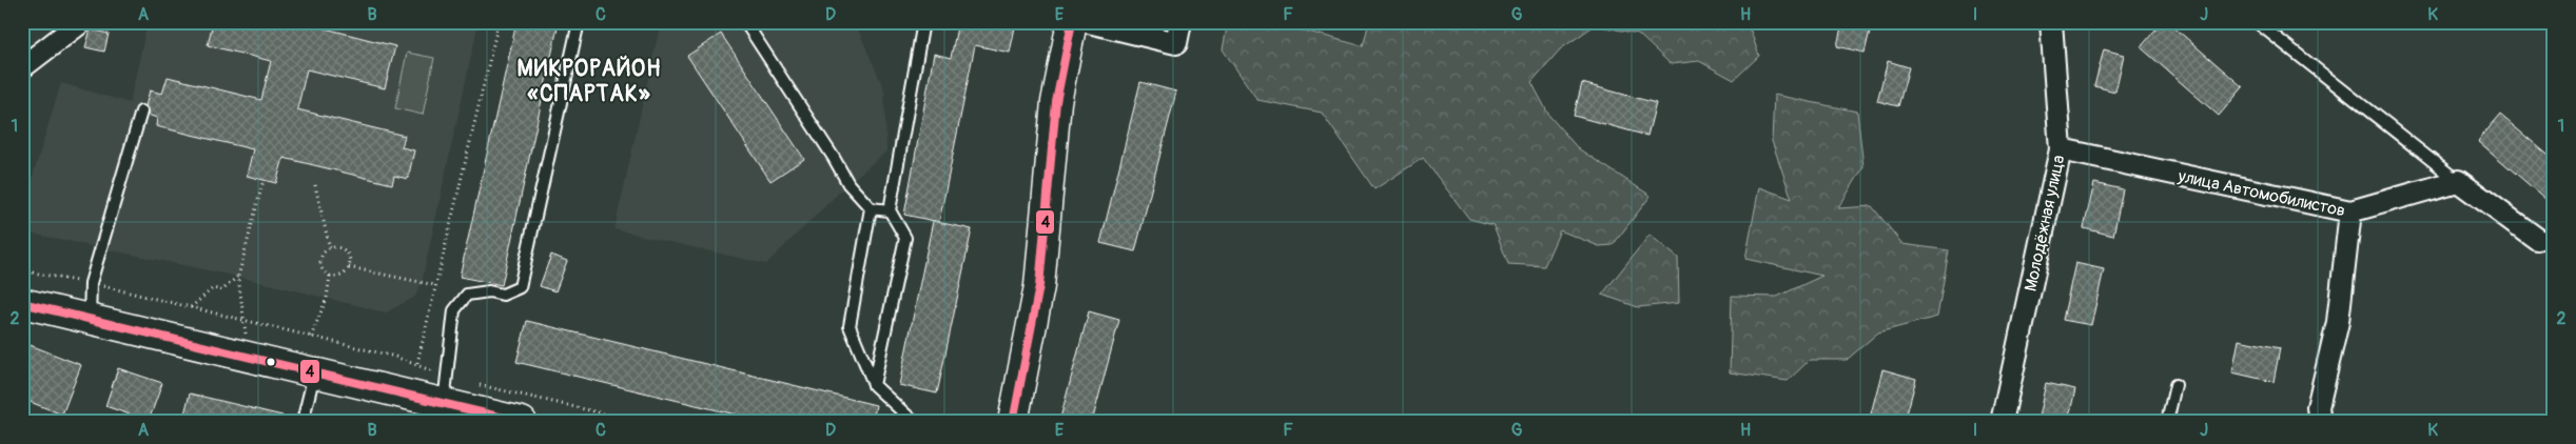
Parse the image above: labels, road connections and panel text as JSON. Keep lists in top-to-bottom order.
{
  "streets": {
    "street": ["улица Автомобилистов", "Молодёжная улица"]
  },
  "crossings": [
    ["улица Автомобилистов", "Молодёжная улица"]
  ],
  "districts": ["МИКРОРАЙОН «СПАРТАК»"],
  "lines": ["transit line 4"],
  "grid": {
    "columns": [
      "A",
      "B",
      "C",
      "D",
      "E",
      "F",
      "G",
      "H",
      "I",
      "J",
      "K"
    ],
    "rows": ["1", "2"]
  }
}
